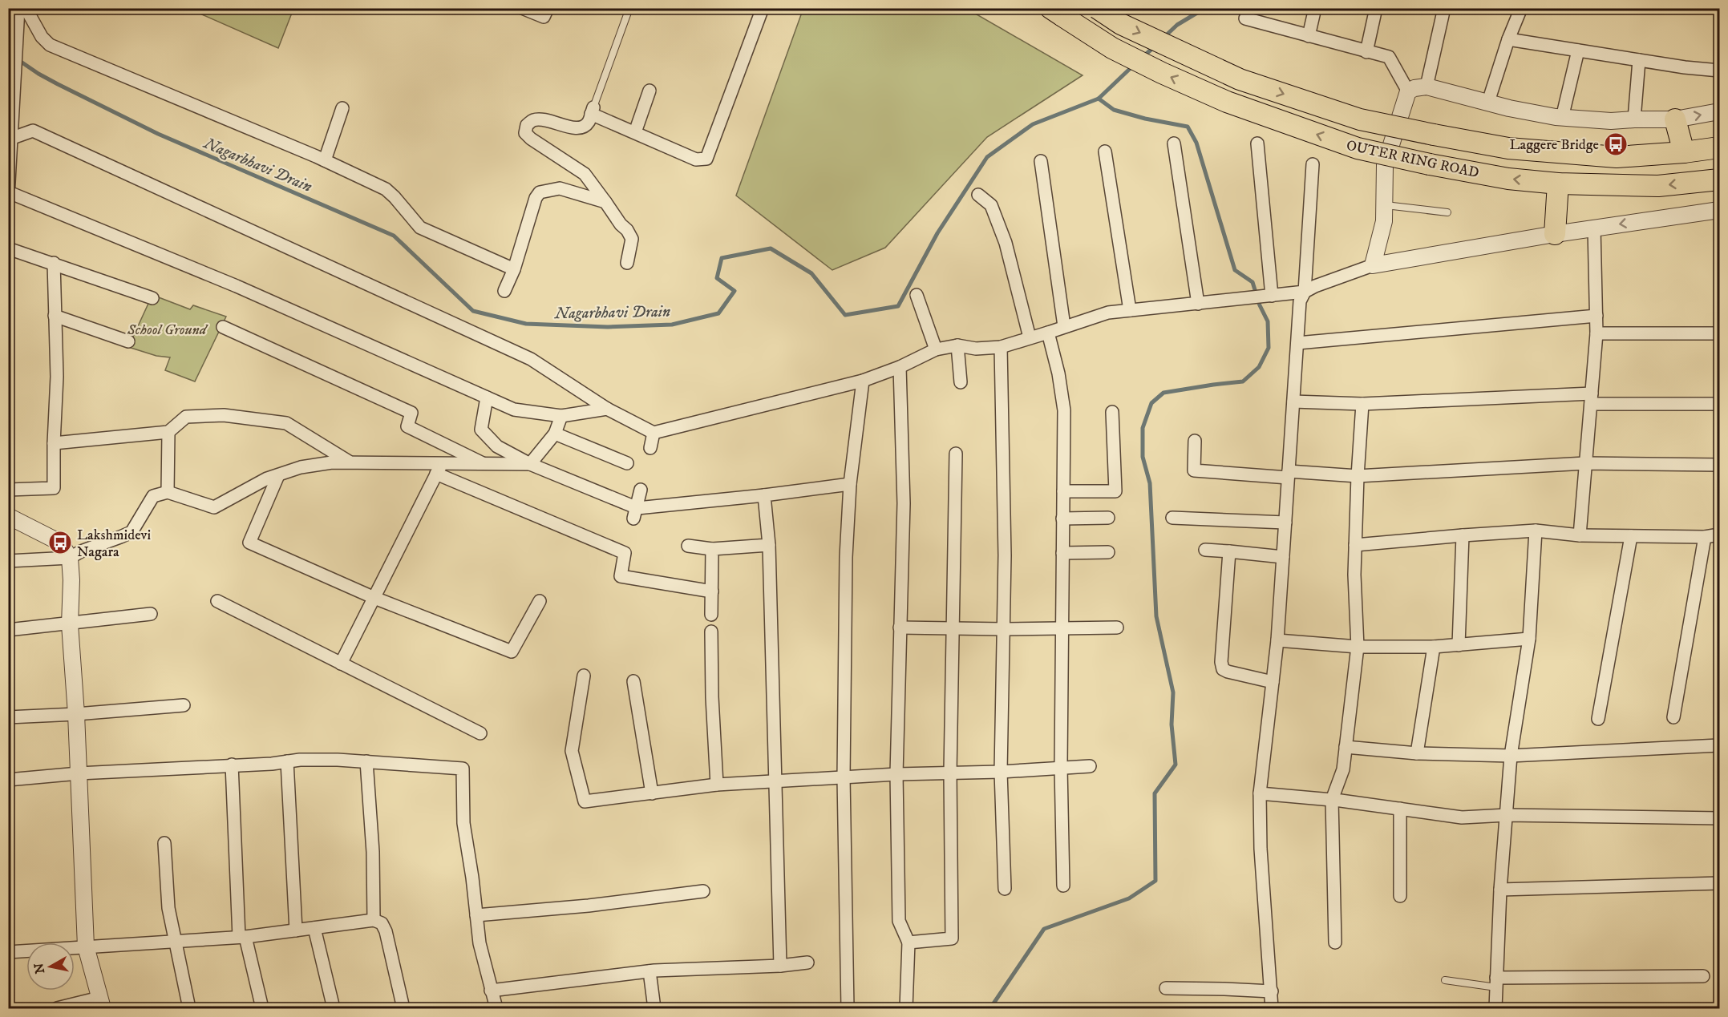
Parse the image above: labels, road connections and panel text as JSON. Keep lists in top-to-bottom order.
{
  "streets": {
    "highway": ["OUTER RING ROAD"]
  },
  "water": ["Nagarbhavi Drain"],
  "parks": ["School Ground"],
  "places": {
    "bus stop": ["Laggere Bridge", "Lakshmidevi Nagara"]
  },
  "north": "left"
}
